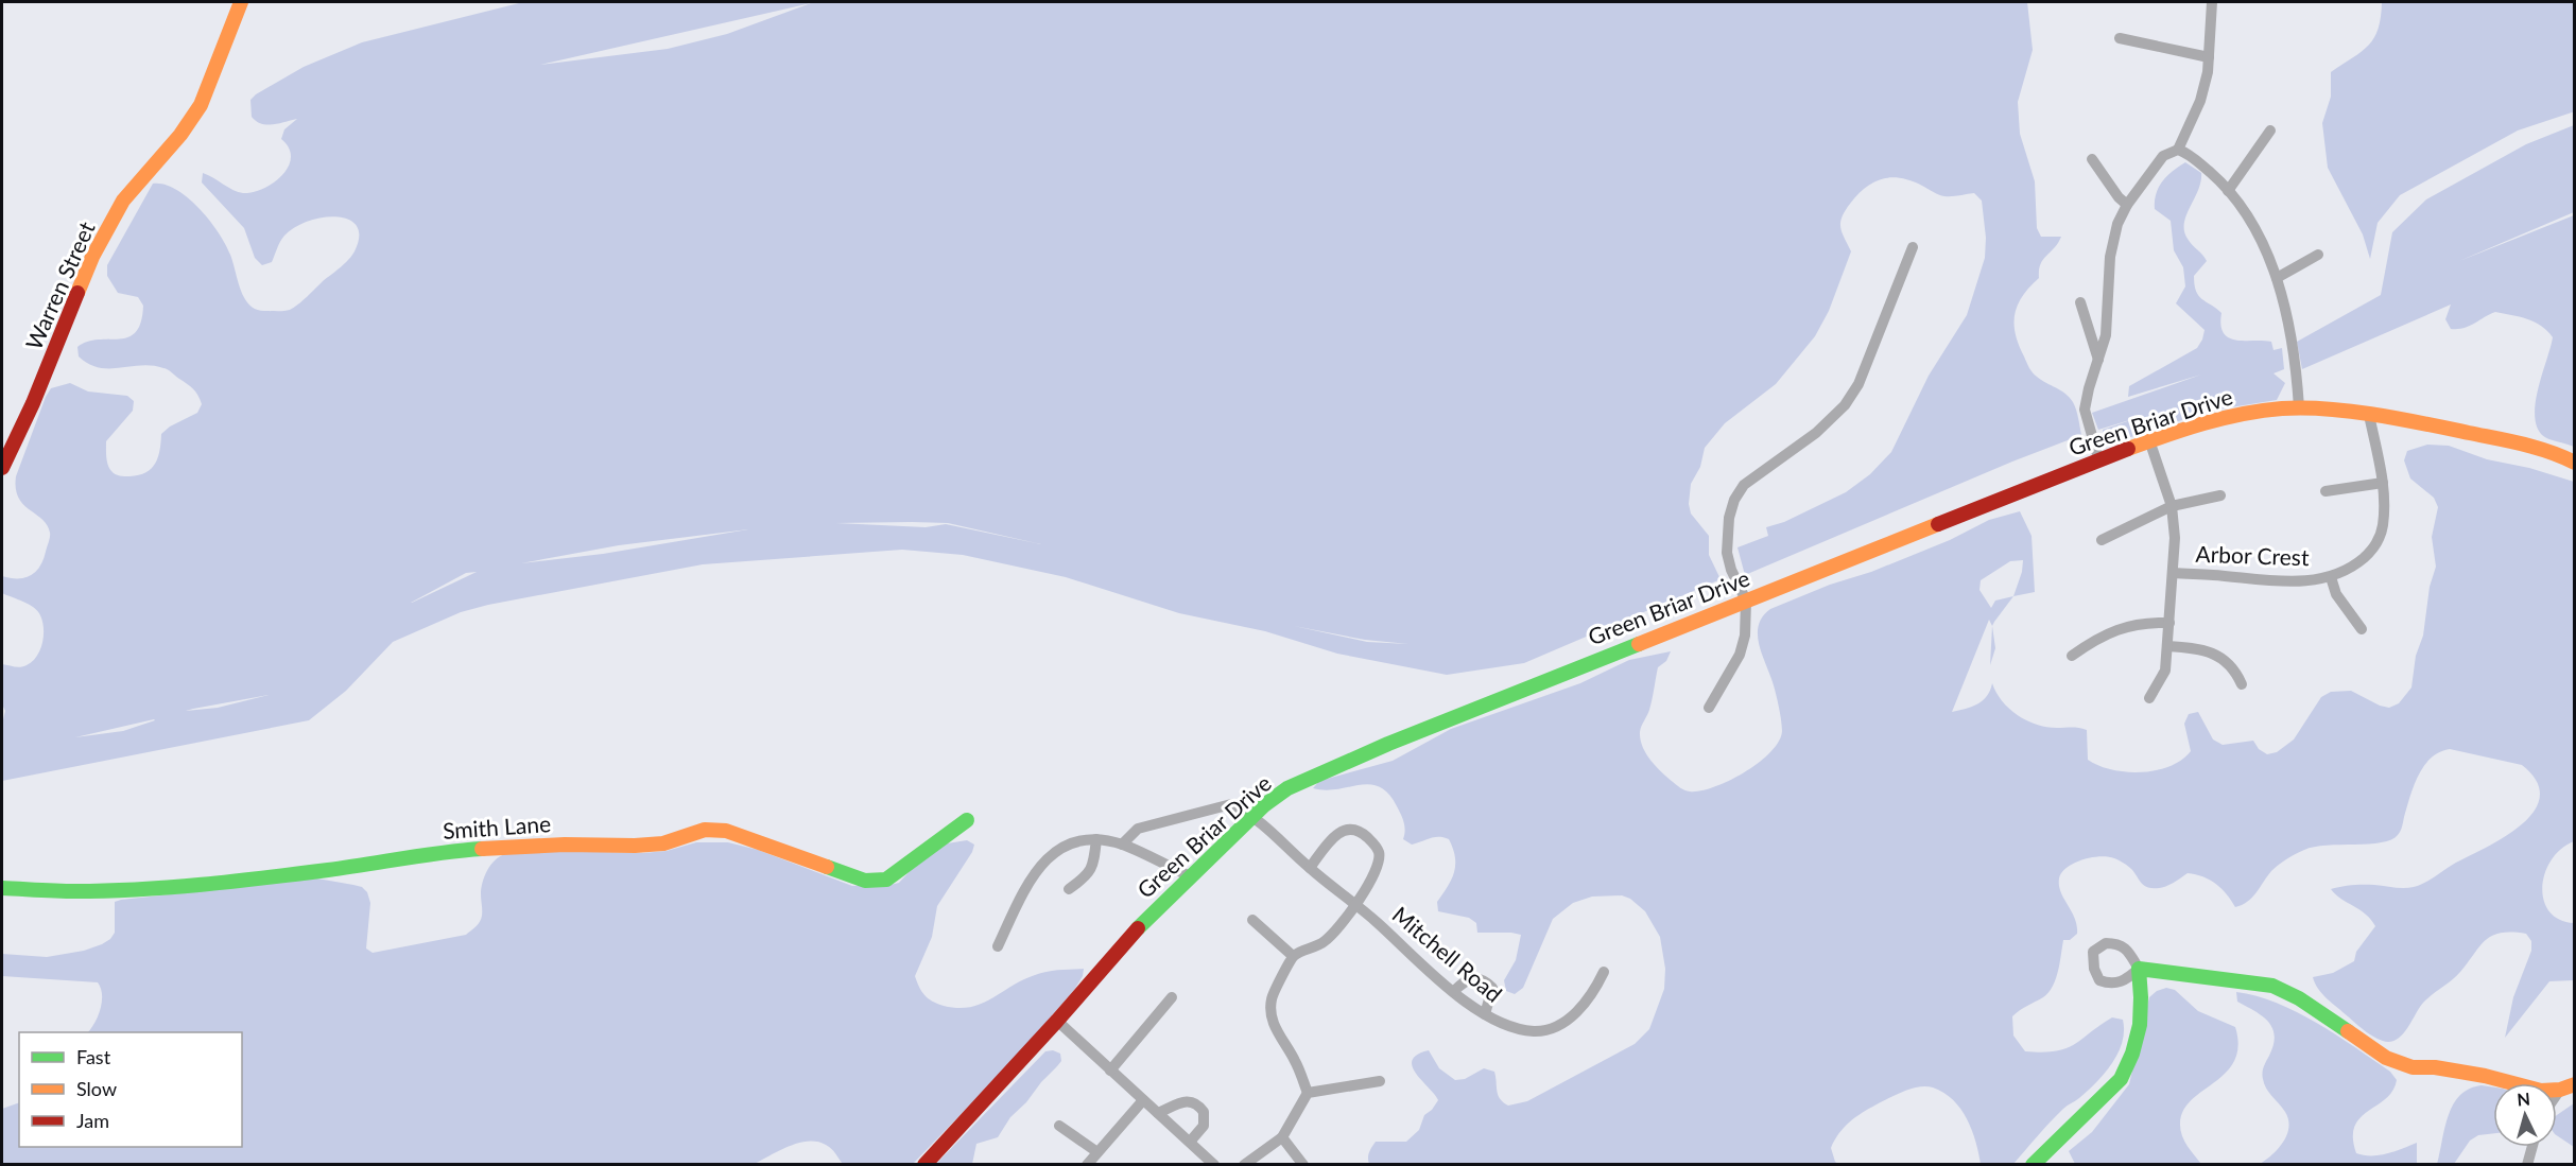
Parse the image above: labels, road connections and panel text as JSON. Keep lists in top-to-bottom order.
{
  "streets": {
    "street": [
      "Warren Street",
      "Green Briar Drive",
      "Arbor Crest",
      "Smith Lane",
      "Mitchell Road"
    ]
  },
  "crossings": [
    ["Green Briar Drive", "Arbor Crest"],
    ["Green Briar Drive", "Mitchell Road"]
  ],
  "legend": ["Fast", "Slow", "Jam"],
  "north": "top"
}
